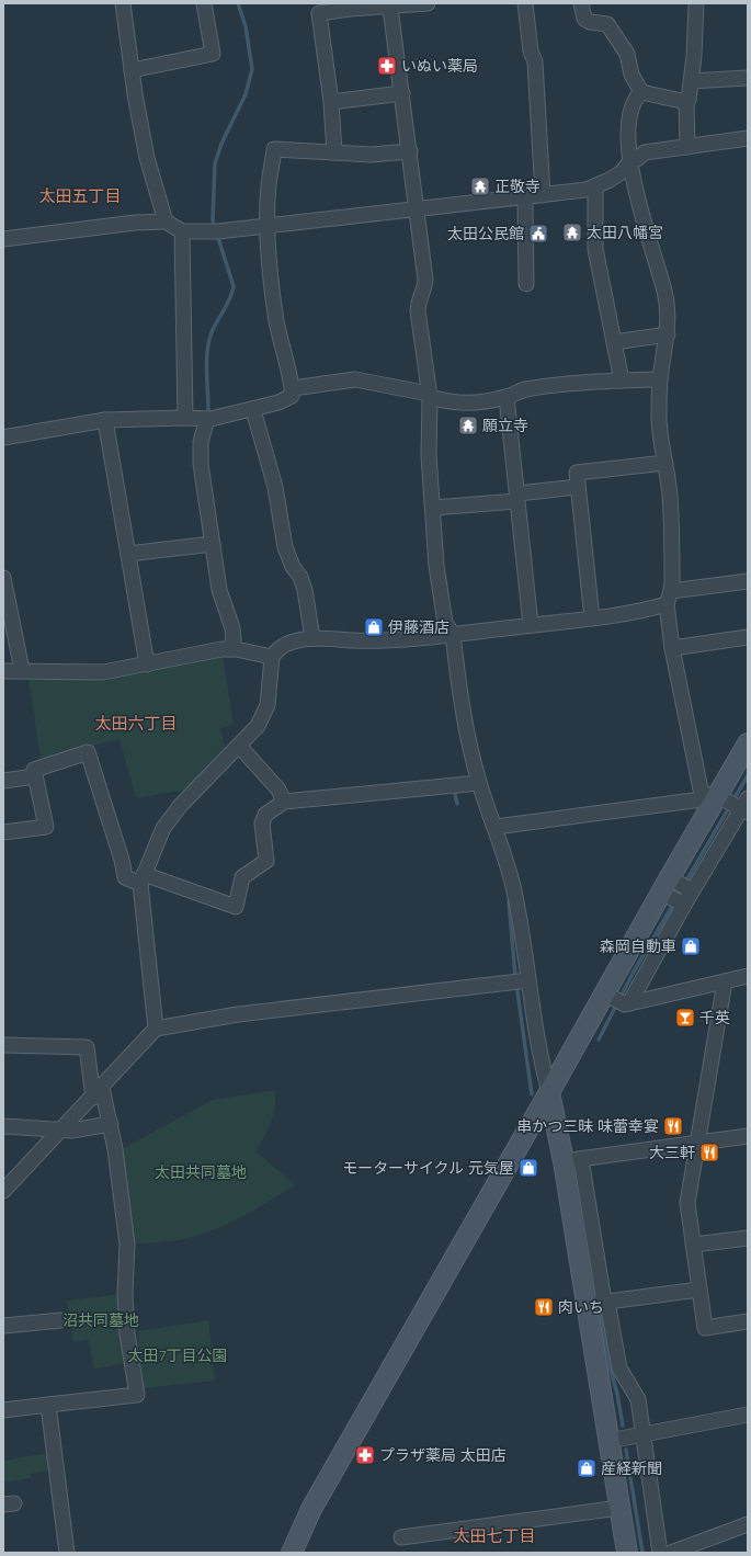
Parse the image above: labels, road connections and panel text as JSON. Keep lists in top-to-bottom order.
{
  "districts": ["太田五丁目", "太田六丁目", "太田七丁目"],
  "parks": ["太田共同墓地", "沼共同墓地", "太田7丁目公園"],
  "places": {
    "pharmacy": ["いぬい薬局", "プラザ薬局 太田店"],
    "temple": ["正敬寺", "太田八幡宮", "願立寺"],
    "public building": ["太田公民館"],
    "shop": [
      "伊藤酒店",
      "森岡自動車",
      "モーターサイクル 元気屋",
      "産経新聞"
    ],
    "bar": ["千英"],
    "restaurant": ["串かつ三昧 味蕾幸宴", "大三軒", "肉いち"]
  }
}
